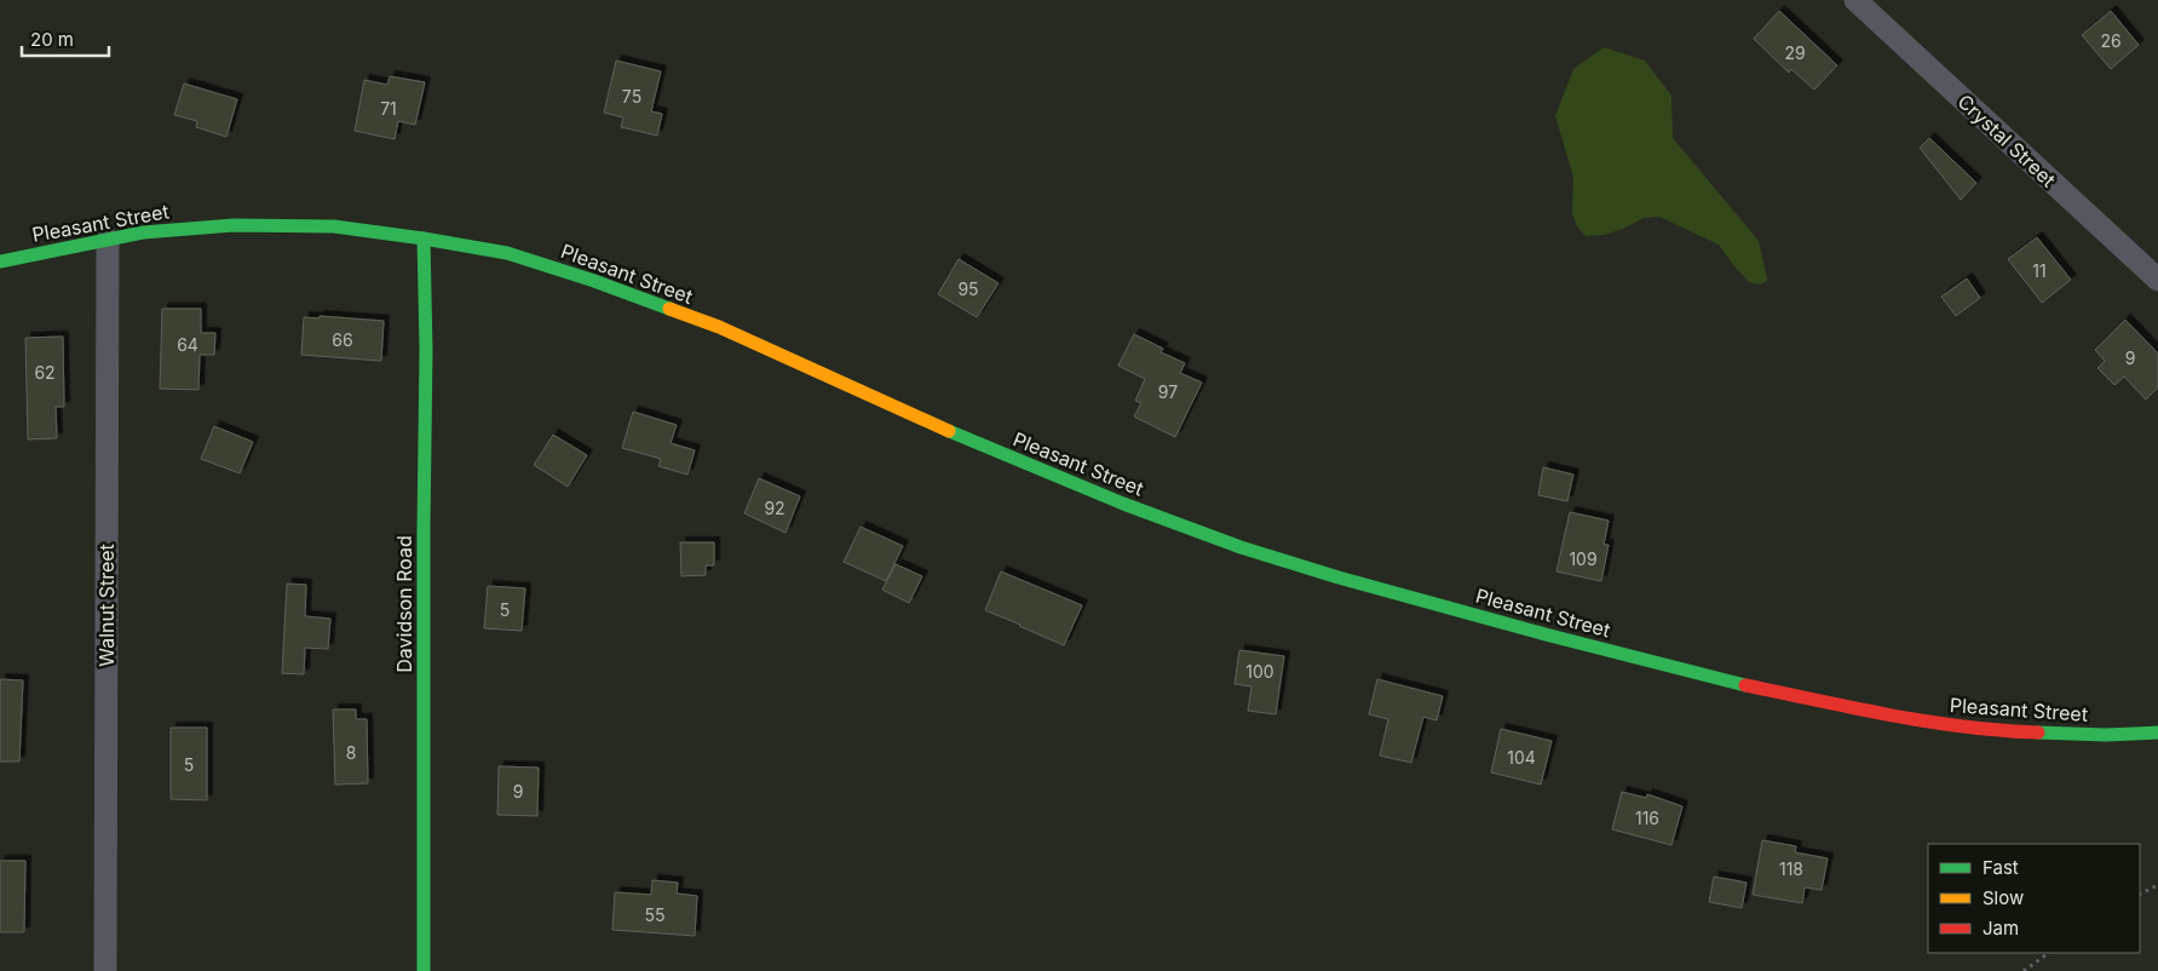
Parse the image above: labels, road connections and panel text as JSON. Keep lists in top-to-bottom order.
{
  "streets": {
    "main road": ["Pleasant Street", "Davidson Road"],
    "street": ["Crystal Street", "Walnut Street"]
  },
  "crossings": [
    ["Pleasant Street", "Davidson Road"],
    ["Pleasant Street", "Walnut Street"]
  ],
  "house_numbers": [
    "26",
    "29",
    "75",
    "71",
    "11",
    "95",
    "66",
    "64",
    "9",
    "62",
    "97",
    "92",
    "109",
    "5",
    "100",
    "8",
    "104",
    "5",
    "9",
    "116",
    "118",
    "55"
  ],
  "legend": ["Fast", "Slow", "Jam"],
  "scale_bar": "20 m"
}
